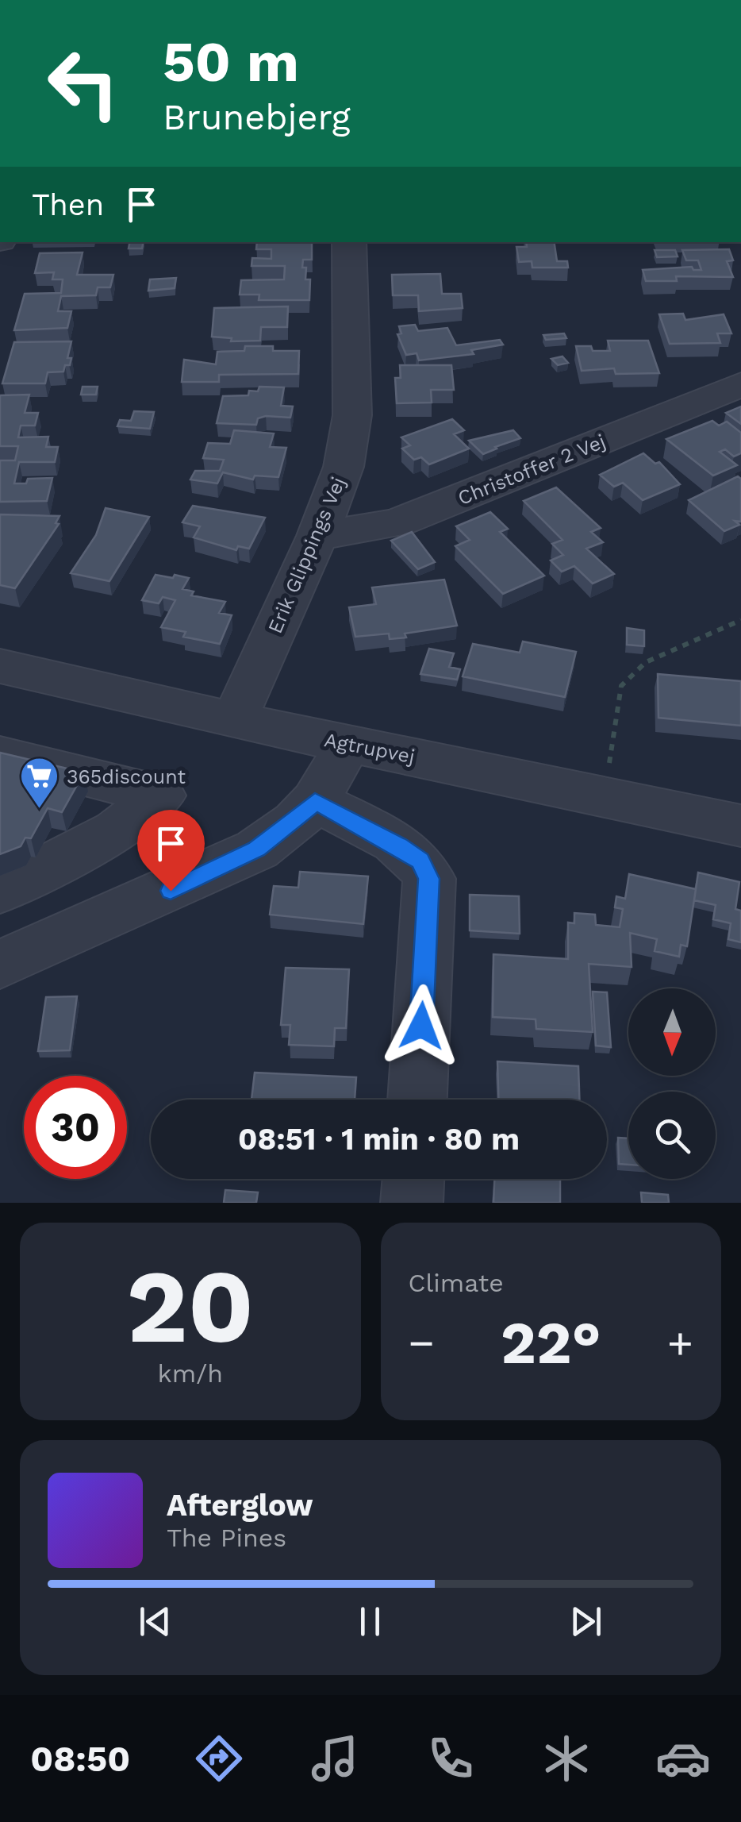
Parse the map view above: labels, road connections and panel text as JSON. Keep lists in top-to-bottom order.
{
  "streets": {
    "street": ["Christoffer 2 Vej", "Erik Glippings Vej", "Agtrupvej"]
  },
  "crossings": [
    ["Christoffer 2 Vej", "Erik Glippings Vej"],
    ["Erik Glippings Vej", "Agtrupvej"]
  ],
  "places": {
    "supermarket": ["365discount"]
  },
  "north": "bottom",
  "page": {
    "turn": ["50 m", "Brunebjerg"],
    "then": "Then",
    "limit": "30",
    "trip": "08:51 · 1 min · 80 m",
    "tile": [
      ["20", "km/h"],
      "Climate"
    ],
    "heat": ["−", "22°", "+"],
    "song": ["Afterglow", "The Pines"],
    "tabs": "08:50"
  }
}
